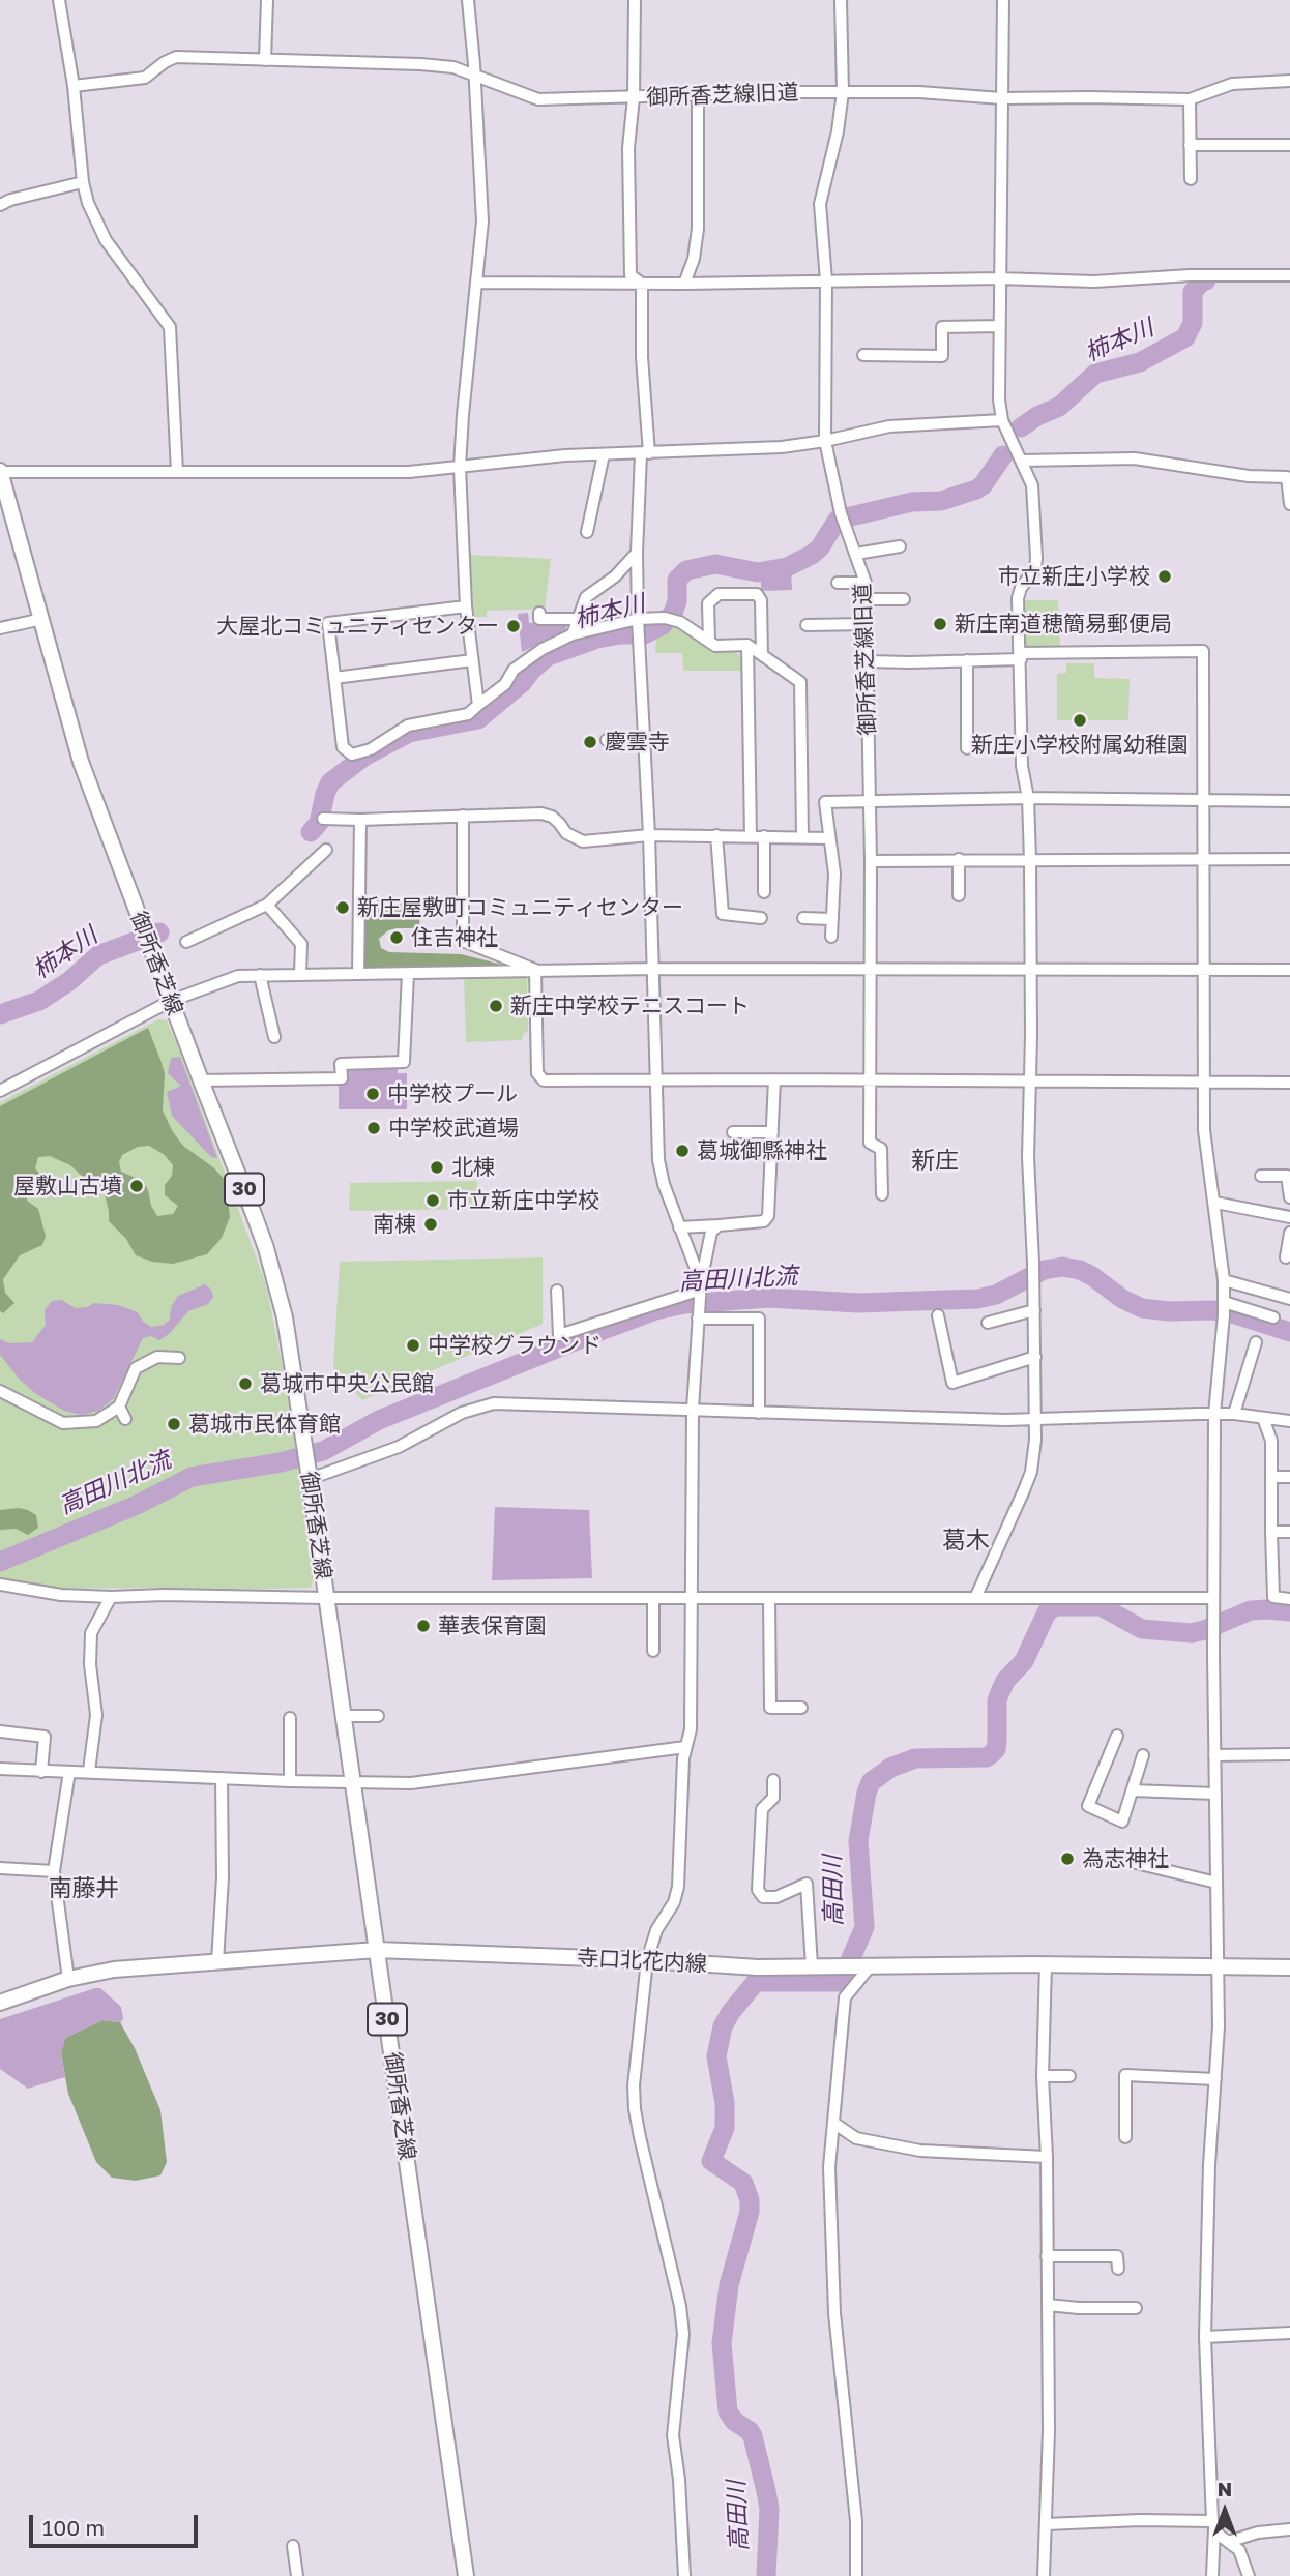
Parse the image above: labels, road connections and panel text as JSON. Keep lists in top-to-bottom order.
{
  "streets": {
    "main road": ["御所香芝線", "30", "寺口北花内線"],
    "street": ["御所香芝線旧道"]
  },
  "crossings": [
    ["御所香芝線", "寺口北花内線"]
  ],
  "districts": ["新庄", "葛木", "南藤井"],
  "water": ["柿本川", "高田川北流", "高田川"],
  "places": [
    "市立新庄小学校",
    "新庄南道穂簡易郵便局",
    "大屋北コミュニティセンター",
    "新庄小学校附属幼稚園",
    "慶雲寺",
    "新庄屋敷町コミュニティセンター",
    "住吉神社",
    "新庄中学校テニスコート",
    "中学校プール",
    "中学校武道場",
    "葛城御縣神社",
    "北棟",
    "屋敷山古墳",
    "市立新庄中学校",
    "南棟",
    "中学校グラウンド",
    "葛城市中央公民館",
    "葛城市民体育館",
    "華表保育園",
    "為志神社"
  ],
  "scale_bar": "100 m",
  "north": "top"
}
